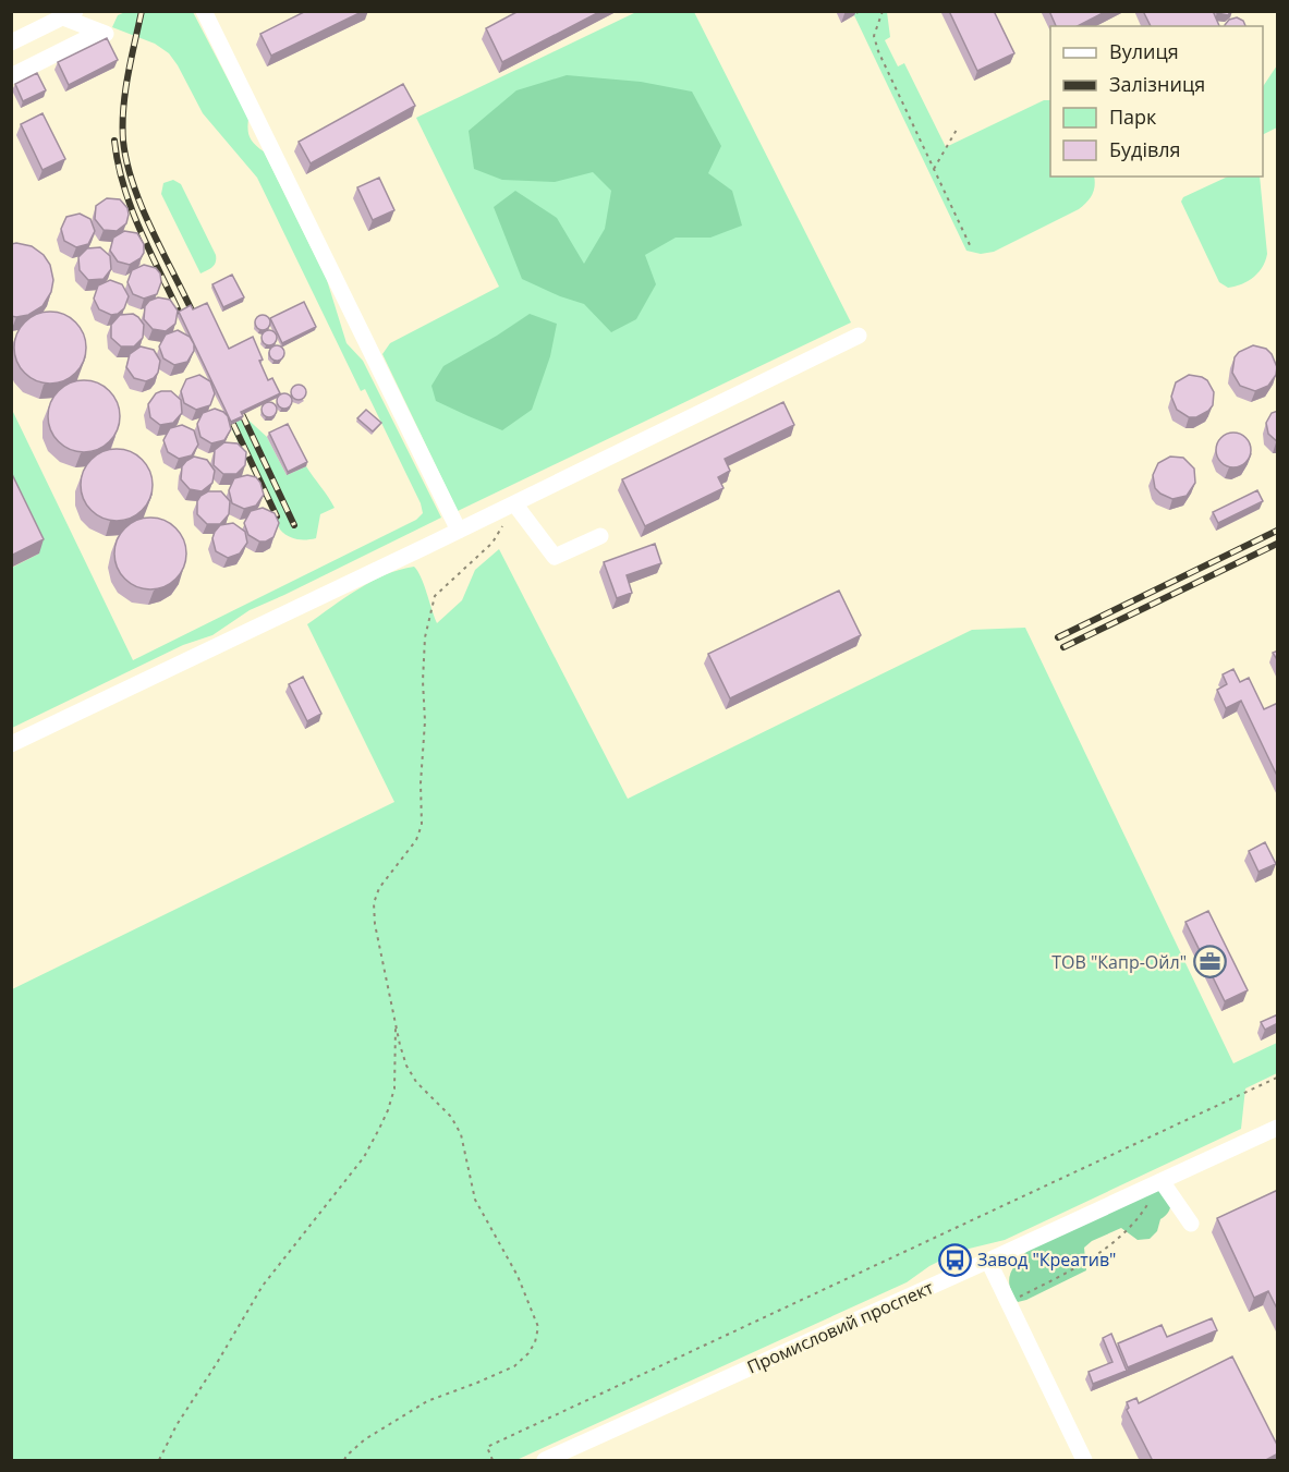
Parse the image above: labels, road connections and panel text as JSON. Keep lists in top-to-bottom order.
{
  "streets": {
    "street": ["Промисловий проспект"]
  },
  "places": {
    "office": ["ТОВ \"Капр-Ойл\""],
    "bus stop": ["Завод \"Креатив\""]
  },
  "legend": [
    "Вулиця",
    "Залізниця",
    "Парк",
    "Будівля"
  ]
}
